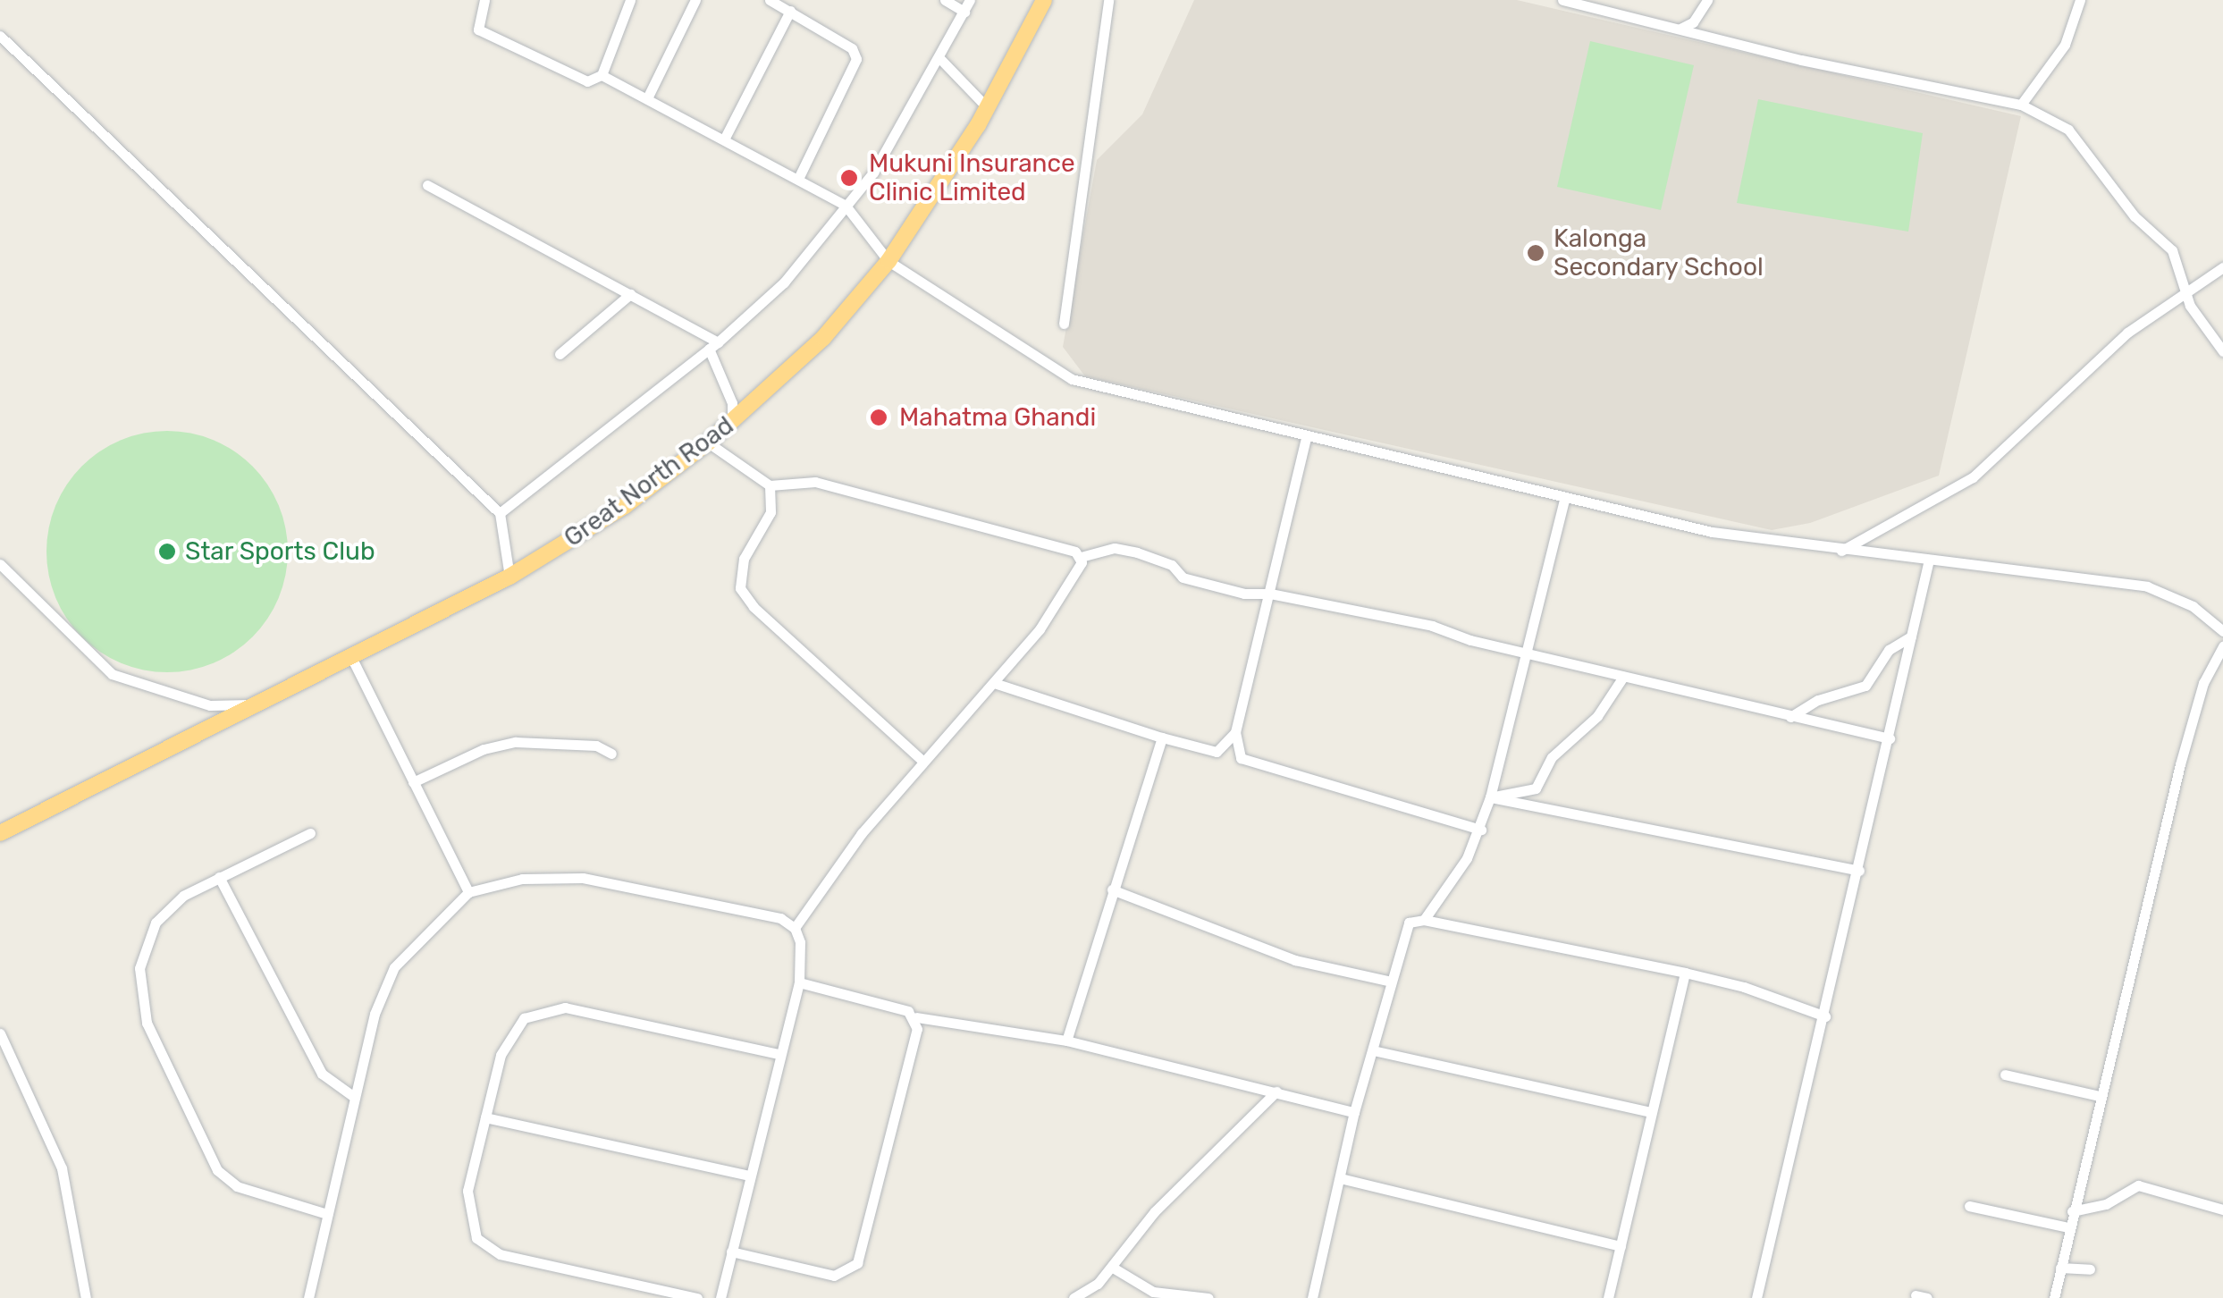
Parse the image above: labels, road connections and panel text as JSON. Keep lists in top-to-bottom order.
{
  "streets": {
    "highway": ["Great North Road"]
  },
  "places": [
    "Mukuni Insurance Clinic Limited",
    "Kalonga Secondary School",
    "Mahatma Ghandi",
    "Star Sports Club"
  ]
}
